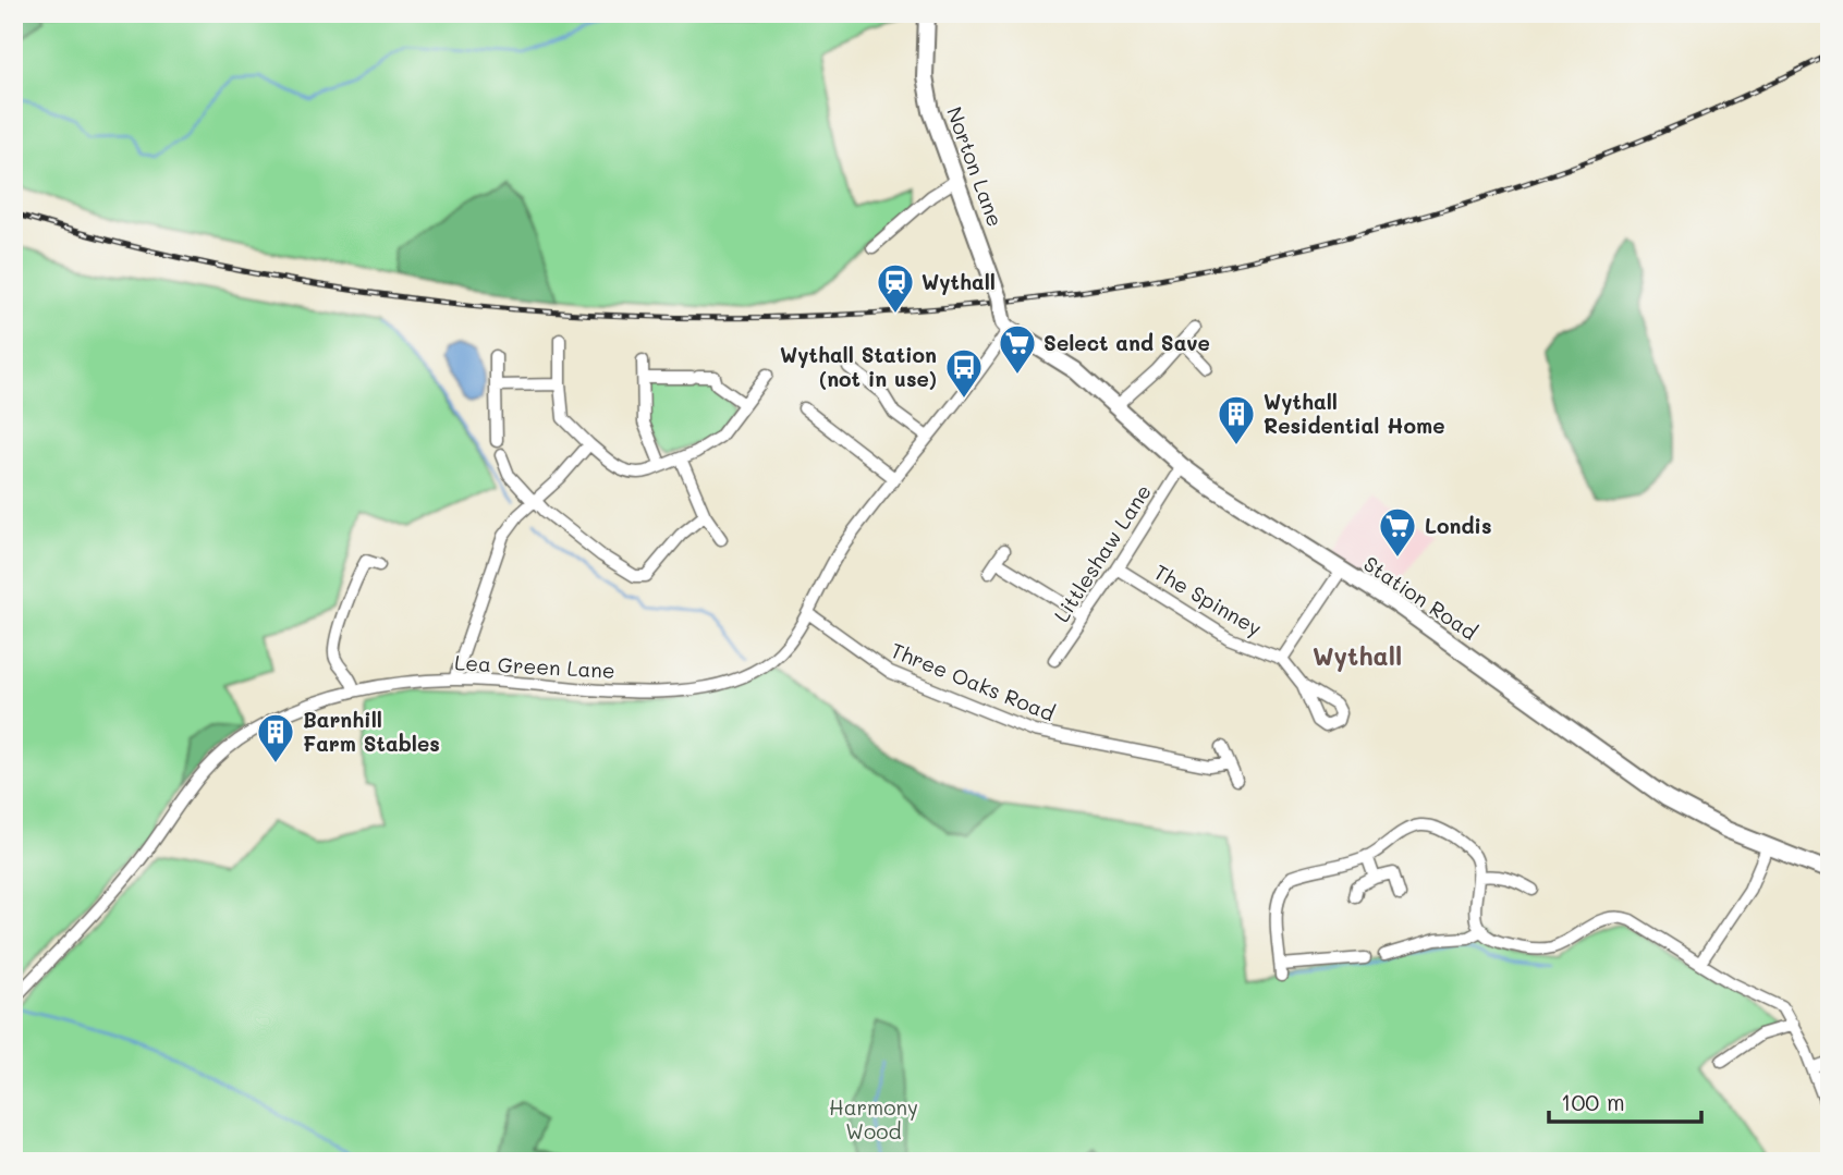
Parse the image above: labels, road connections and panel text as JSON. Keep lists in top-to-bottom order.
{
  "streets": {
    "street": [
      "Norton Lane",
      "Littleshaw Lane",
      "Station Road",
      "The Spinney",
      "Lea Green Lane",
      "Three Oaks Road"
    ]
  },
  "crossings": [
    ["Norton Lane", "Station Road"],
    ["Norton Lane", "Lea Green Lane"],
    ["Littleshaw Lane", "Station Road"],
    ["Littleshaw Lane", "The Spinney"],
    ["Station Road", "Lea Green Lane"],
    ["Lea Green Lane", "Three Oaks Road"]
  ],
  "districts": ["Wythall"],
  "parks": ["Harmony Wood"],
  "places": {
    "station": ["Wythall"],
    "supermarket": ["Select and Save", "Londis"],
    "bus stop": ["Wythall Station (not in use)"],
    "building": ["Wythall Residential Home", "Barnhill Farm Stables"]
  },
  "scale_bar": "100 m"
}
